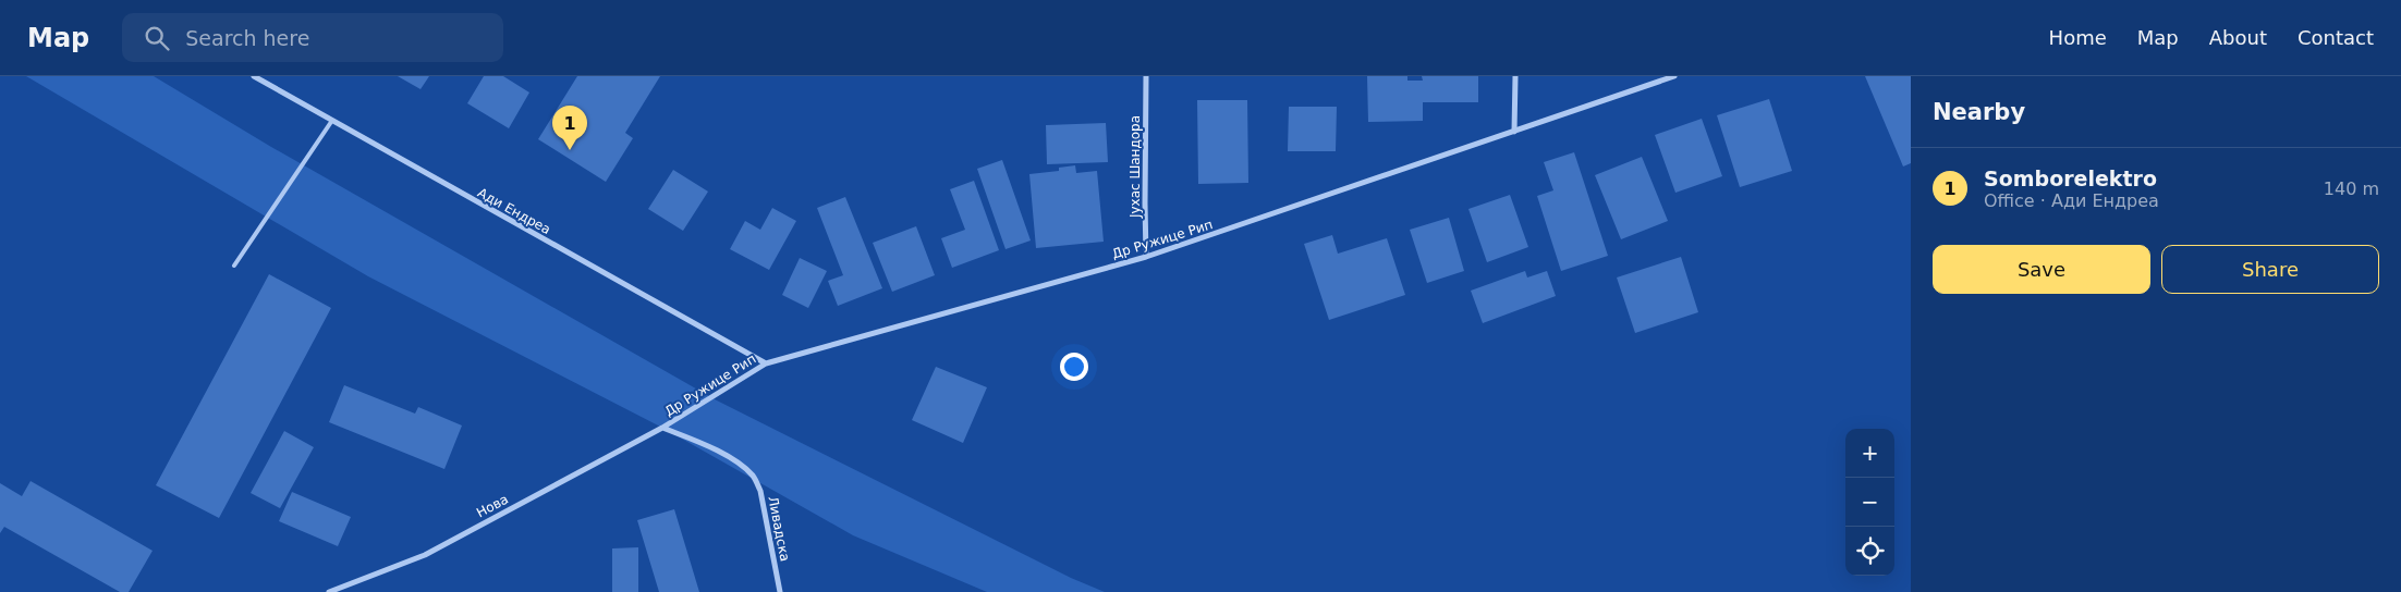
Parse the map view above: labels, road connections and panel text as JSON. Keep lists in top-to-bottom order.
{
  "streets": {
    "street": [
      "Јухас Шандора",
      "Ади Ендреа",
      "Др Ружице Рип",
      "Нова",
      "Ливадска"
    ]
  },
  "crossings": [
    ["Јухас Шандора", "Др Ружице Рип"],
    ["Ади Ендреа", "Др Ружице Рип"],
    ["Др Ружице Рип", "Нова"],
    ["Др Ружице Рип", "Ливадска"],
    ["Нова", "Ливадска"]
  ],
  "page": {
    "header": "Map",
    "search": "Search here",
    "nav": [
      "Home",
      "Map",
      "About",
      "Contact"
    ],
    "heading": "Nearby",
    "pins": "1",
    "list": [
      {
        "mark": "1",
        "name": "Somborelektro",
        "note": "Office · Ади Ендреа",
        "value": "140 m"
      }
    ],
    "buttons": ["Save", "Share"],
    "map_buttons": ["+", "−"]
  }
}
